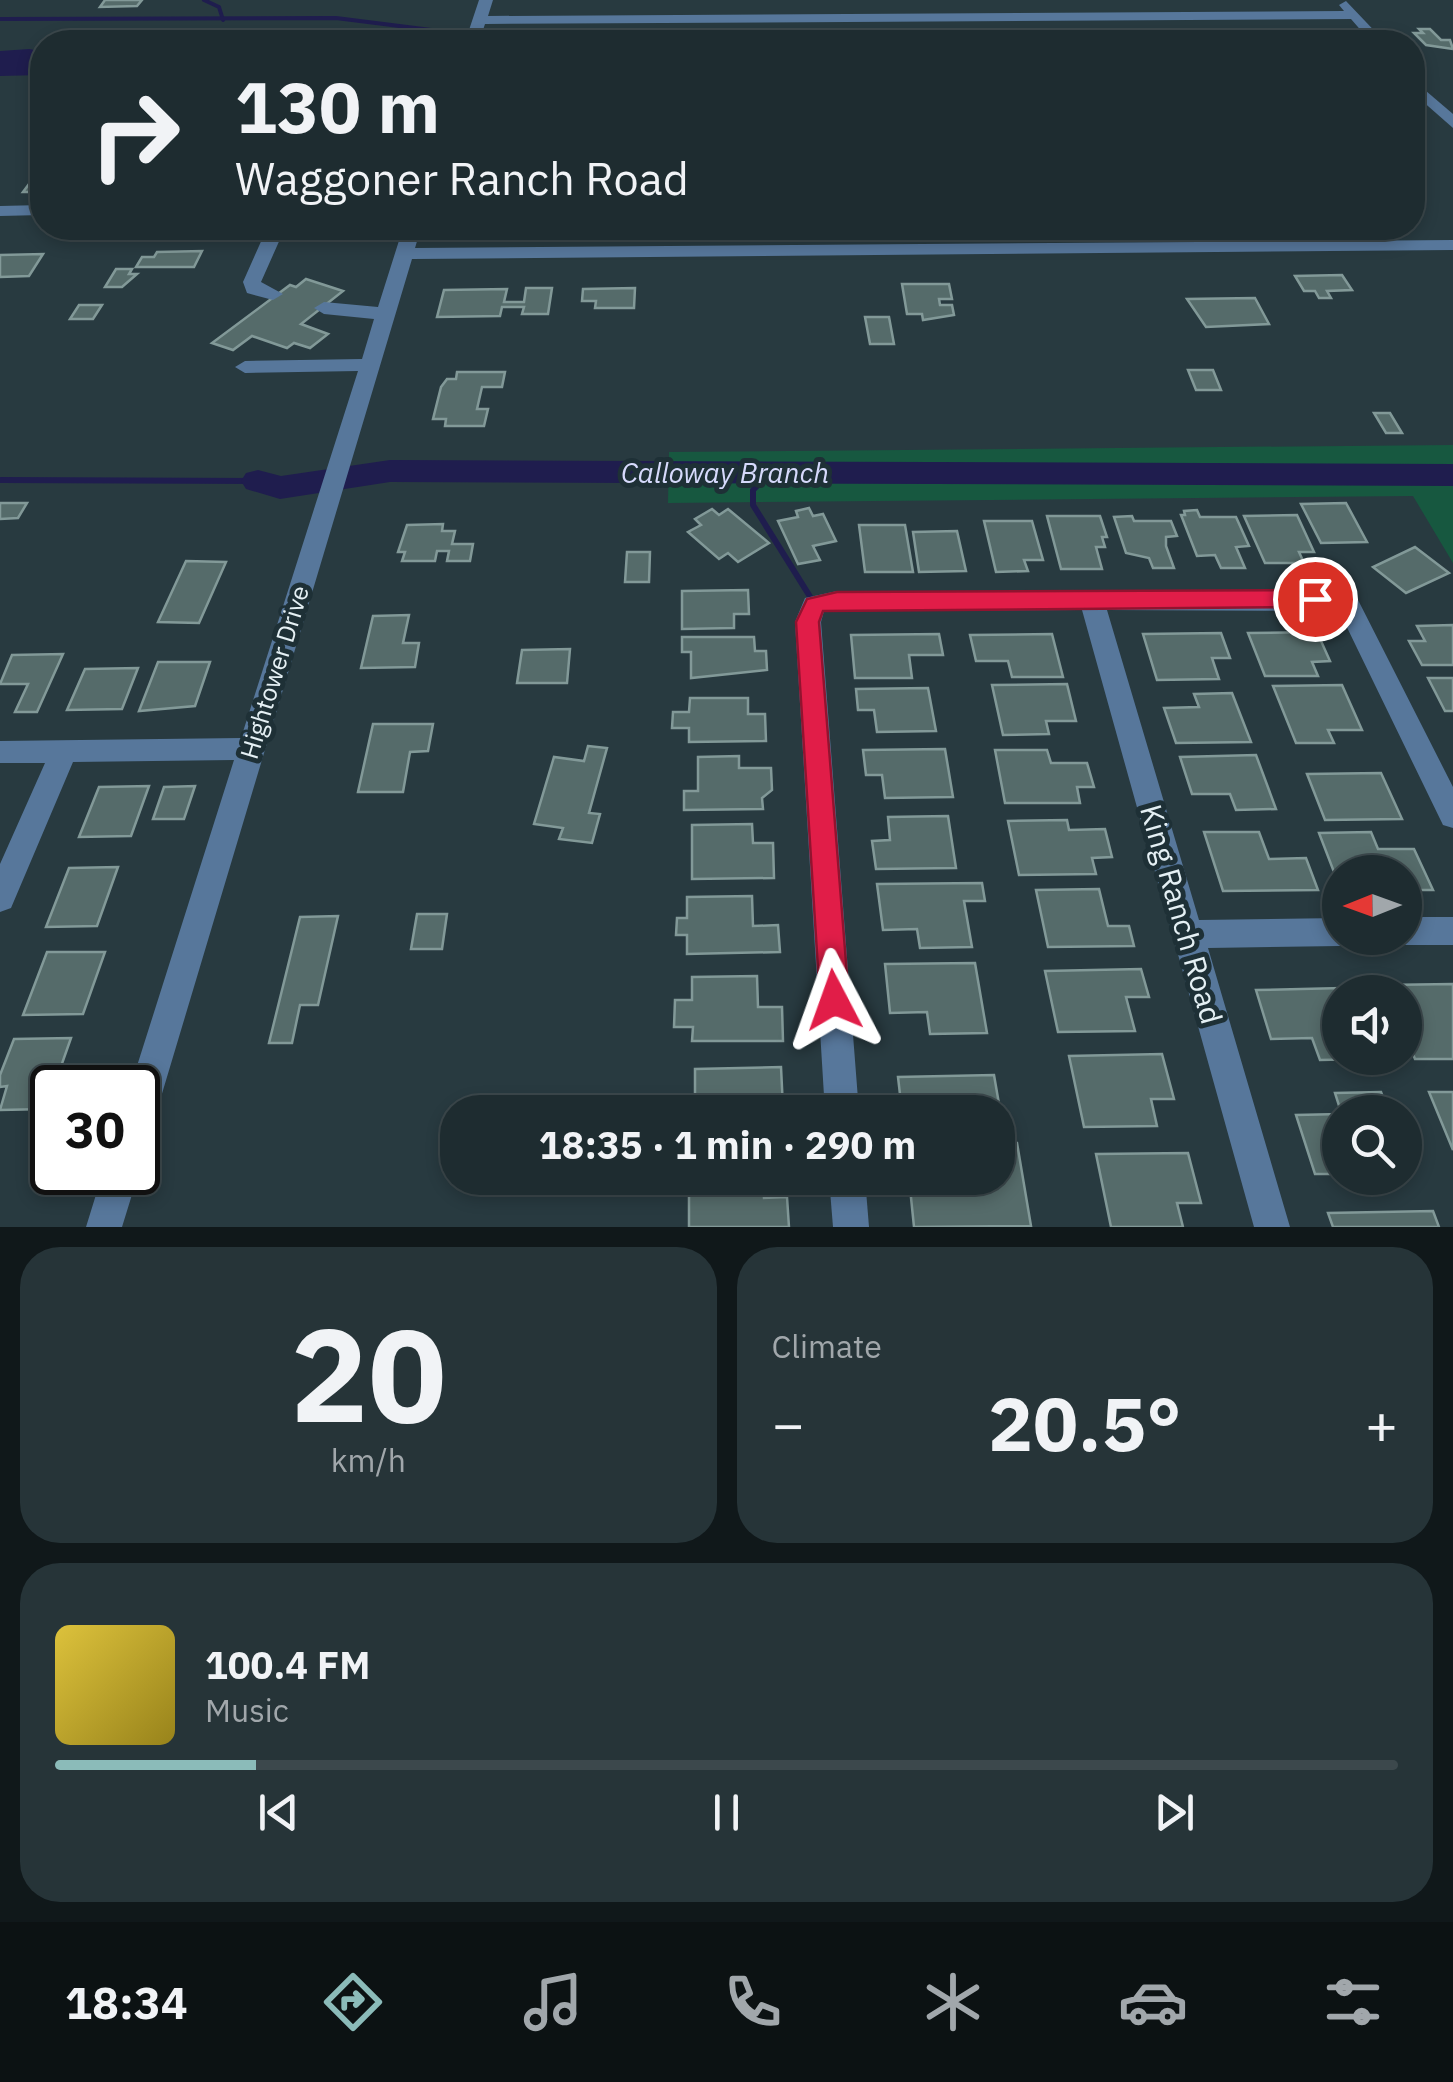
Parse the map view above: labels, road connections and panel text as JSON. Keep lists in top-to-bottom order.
{
  "streets": {
    "street": ["Hightower Drive", "King Ranch Road"]
  },
  "water": ["Calloway Branch"],
  "north": "left",
  "page": {
    "turn": ["130 m", "Waggoner Ranch Road"],
    "limit": "30",
    "trip": "18:35 · 1 min · 290 m",
    "tile": [
      ["20", "km/h"],
      "Climate"
    ],
    "heat": ["−", "20.5°", "+"],
    "song": ["100.4 FM", "Music"],
    "tabs": "18:34"
  }
}
